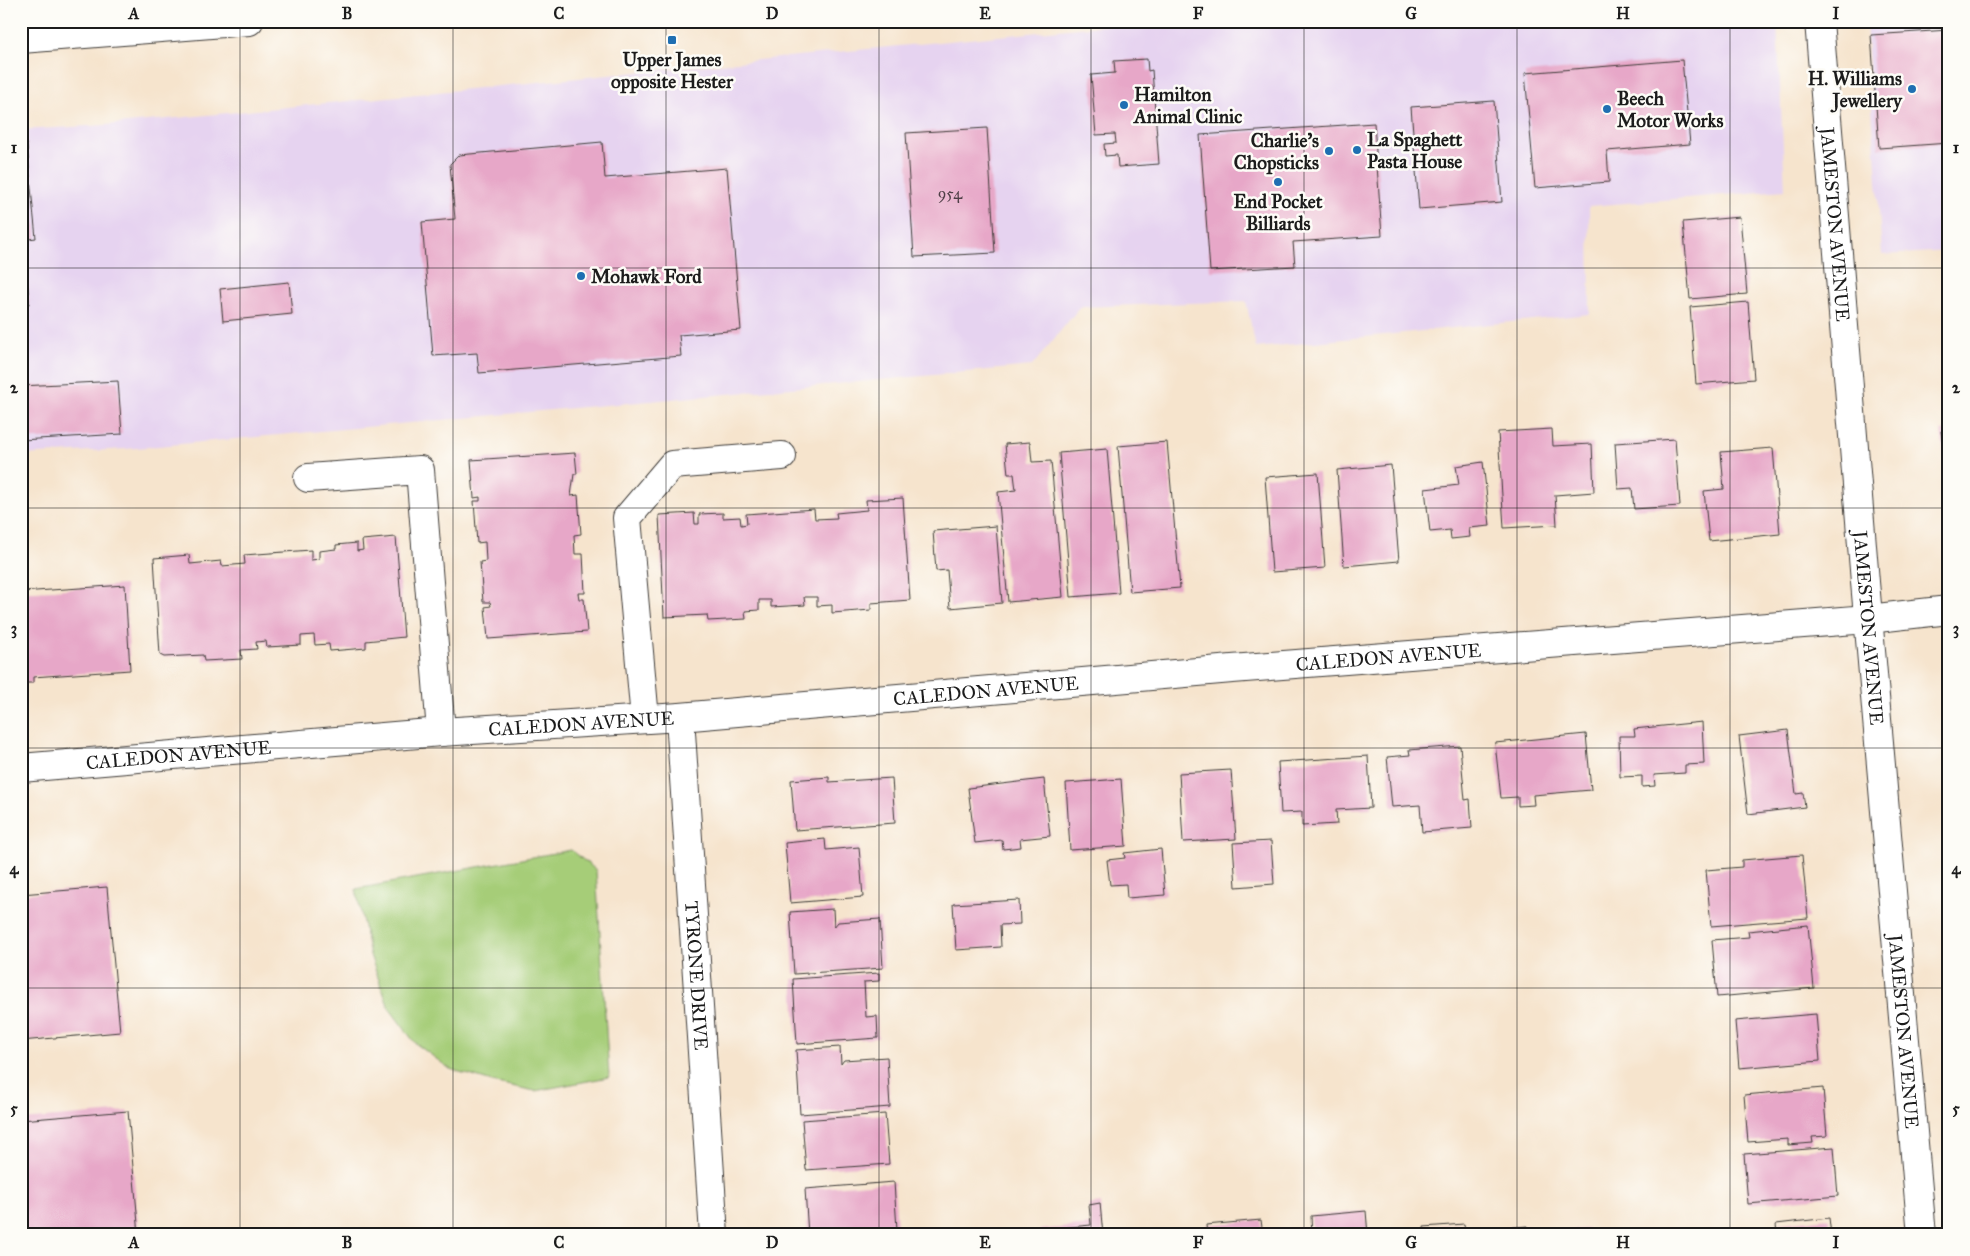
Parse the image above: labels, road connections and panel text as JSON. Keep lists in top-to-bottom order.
{
  "streets": {
    "street": ["JAMESTON AVENUE", "CALEDON AVENUE", "TYRONE DRIVE"]
  },
  "crossings": [
    ["JAMESTON AVENUE", "CALEDON AVENUE"],
    ["CALEDON AVENUE", "TYRONE DRIVE"]
  ],
  "places": {
    "transit": ["Upper James opposite Hester"],
    "other": [
      "H. Williams Jewellery",
      "Hamilton Animal Clinic",
      "Beech Motor Works",
      "La Spaghett Pasta House",
      "Charlie's Chopsticks",
      "End Pocket Billiards",
      "Mohawk Ford"
    ]
  },
  "house_numbers": ["954"],
  "grid": {
    "columns": [
      "A",
      "B",
      "C",
      "D",
      "E",
      "F",
      "G",
      "H",
      "I"
    ],
    "rows": [
      "1",
      "2",
      "3",
      "4",
      "5"
    ]
  }
}
